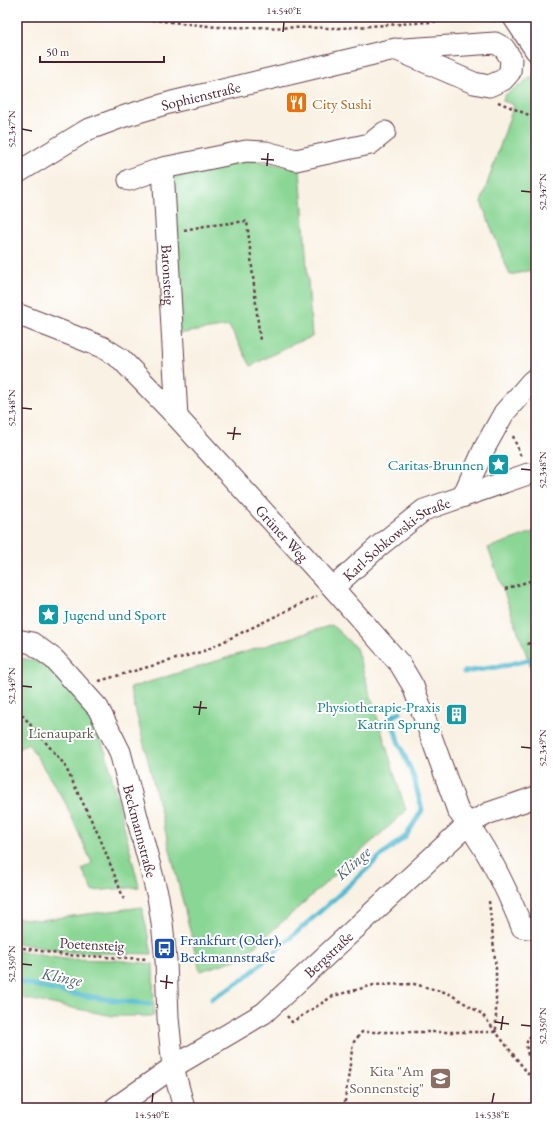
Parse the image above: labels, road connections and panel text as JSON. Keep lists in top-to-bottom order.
{
  "streets": {
    "street": [
      "Sophienstraße",
      "Baronsteig",
      "Grüner Weg",
      "Karl-Sobkowski-Straße",
      "Beckmannstraße",
      "Bergstraße"
    ],
    "path": ["Poetensteig"]
  },
  "crossings": [
    ["Baronsteig", "Grüner Weg"],
    ["Grüner Weg", "Karl-Sobkowski-Straße"],
    ["Grüner Weg", "Bergstraße"],
    ["Beckmannstraße", "Poetensteig"],
    ["Beckmannstraße", "Bergstraße"]
  ],
  "water": ["Klinge"],
  "parks": ["Lienaupark"],
  "places": {
    "restaurant": ["City Sushi"],
    "place": ["Caritas-Brunnen", "Jugend und Sport"],
    "building": ["Physiotherapie-Praxis Katrin Sprung"],
    "bus stop": ["Frankfurt (Oder), Beckmannstraße"],
    "school or university": ["Kita \"Am Sonnensteig\""]
  },
  "scale_bar": "50 m",
  "coordinates": [
    "14.540°E",
    "52.347°N",
    "52.348°N",
    "52.349°N",
    "52.350°N",
    "14.538°E"
  ]
}
